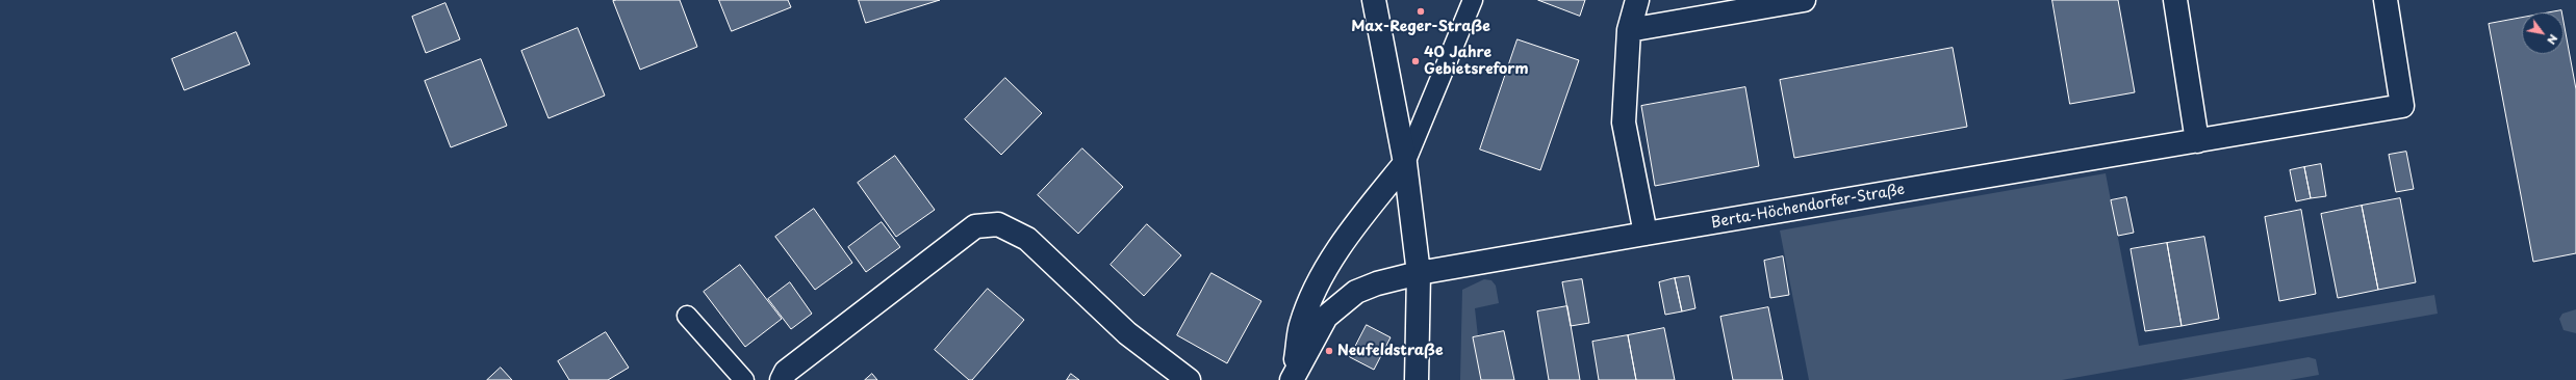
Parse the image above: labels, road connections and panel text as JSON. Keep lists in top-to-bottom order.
{
  "streets": {
    "street": ["Berta-Höchendorfer-Straße"]
  },
  "places": ["Max-Reger-Straße", "40 Jahre Gebietsreform", "Neufeldstraße"],
  "north": "bottom right"
}
